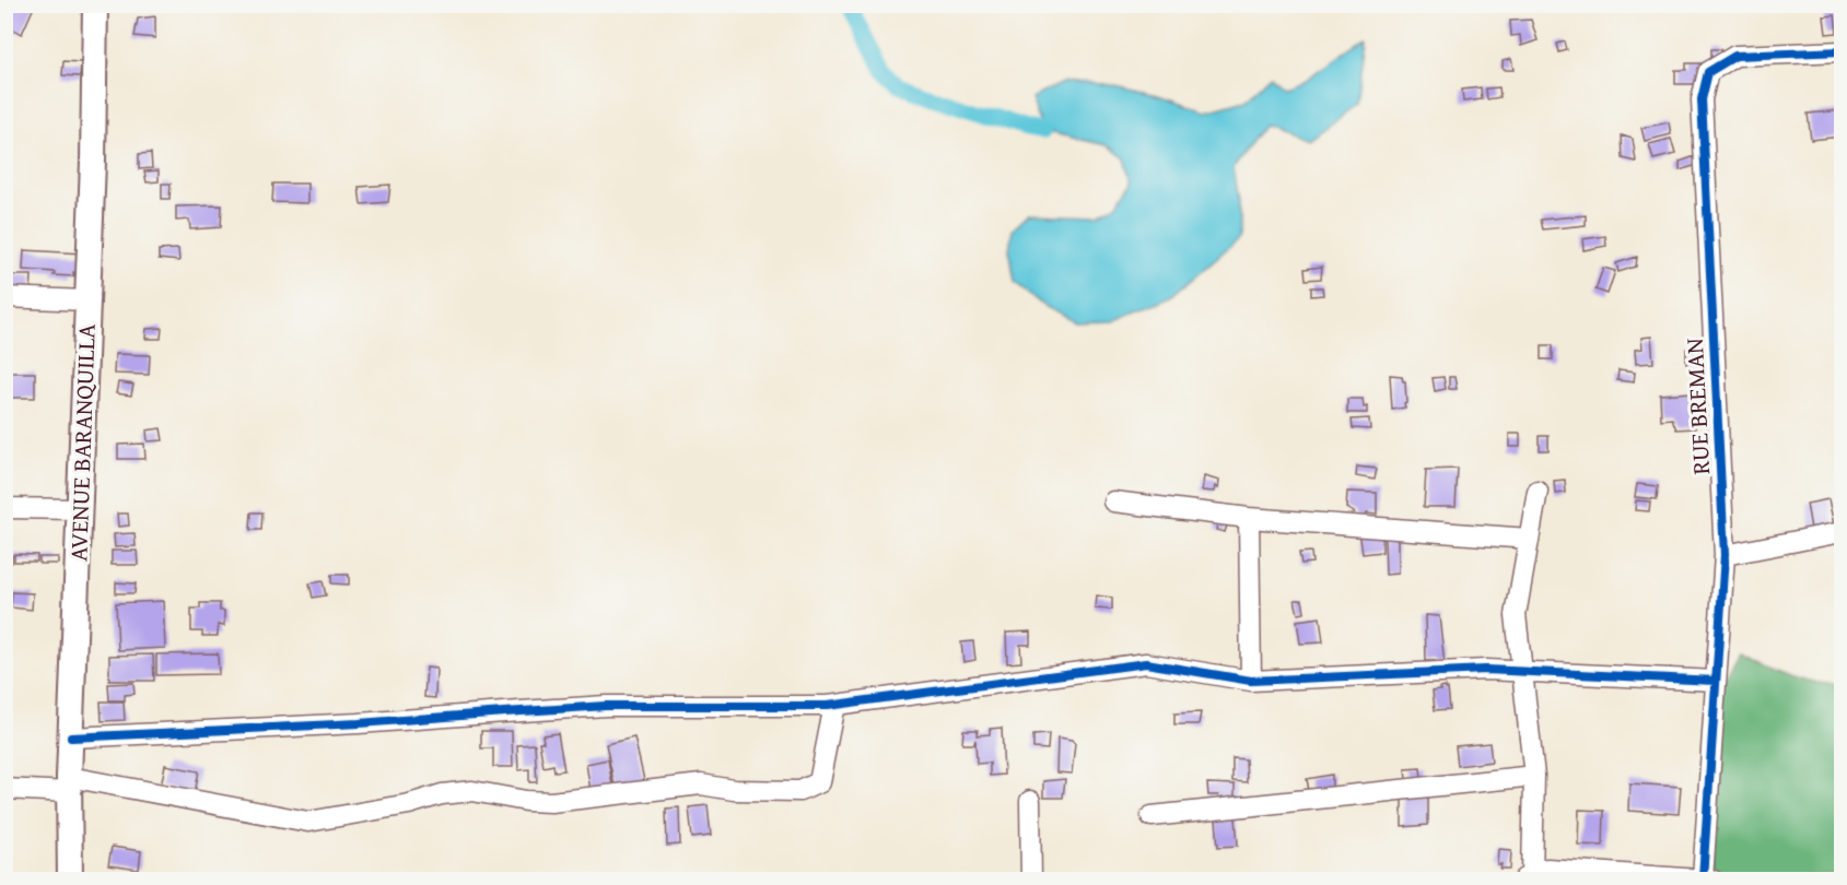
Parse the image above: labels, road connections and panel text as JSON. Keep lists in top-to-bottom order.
{
  "streets": {
    "main road": ["AVENUE BARANQUILLA"],
    "street": ["RUE BREMAN"]
  }
}
